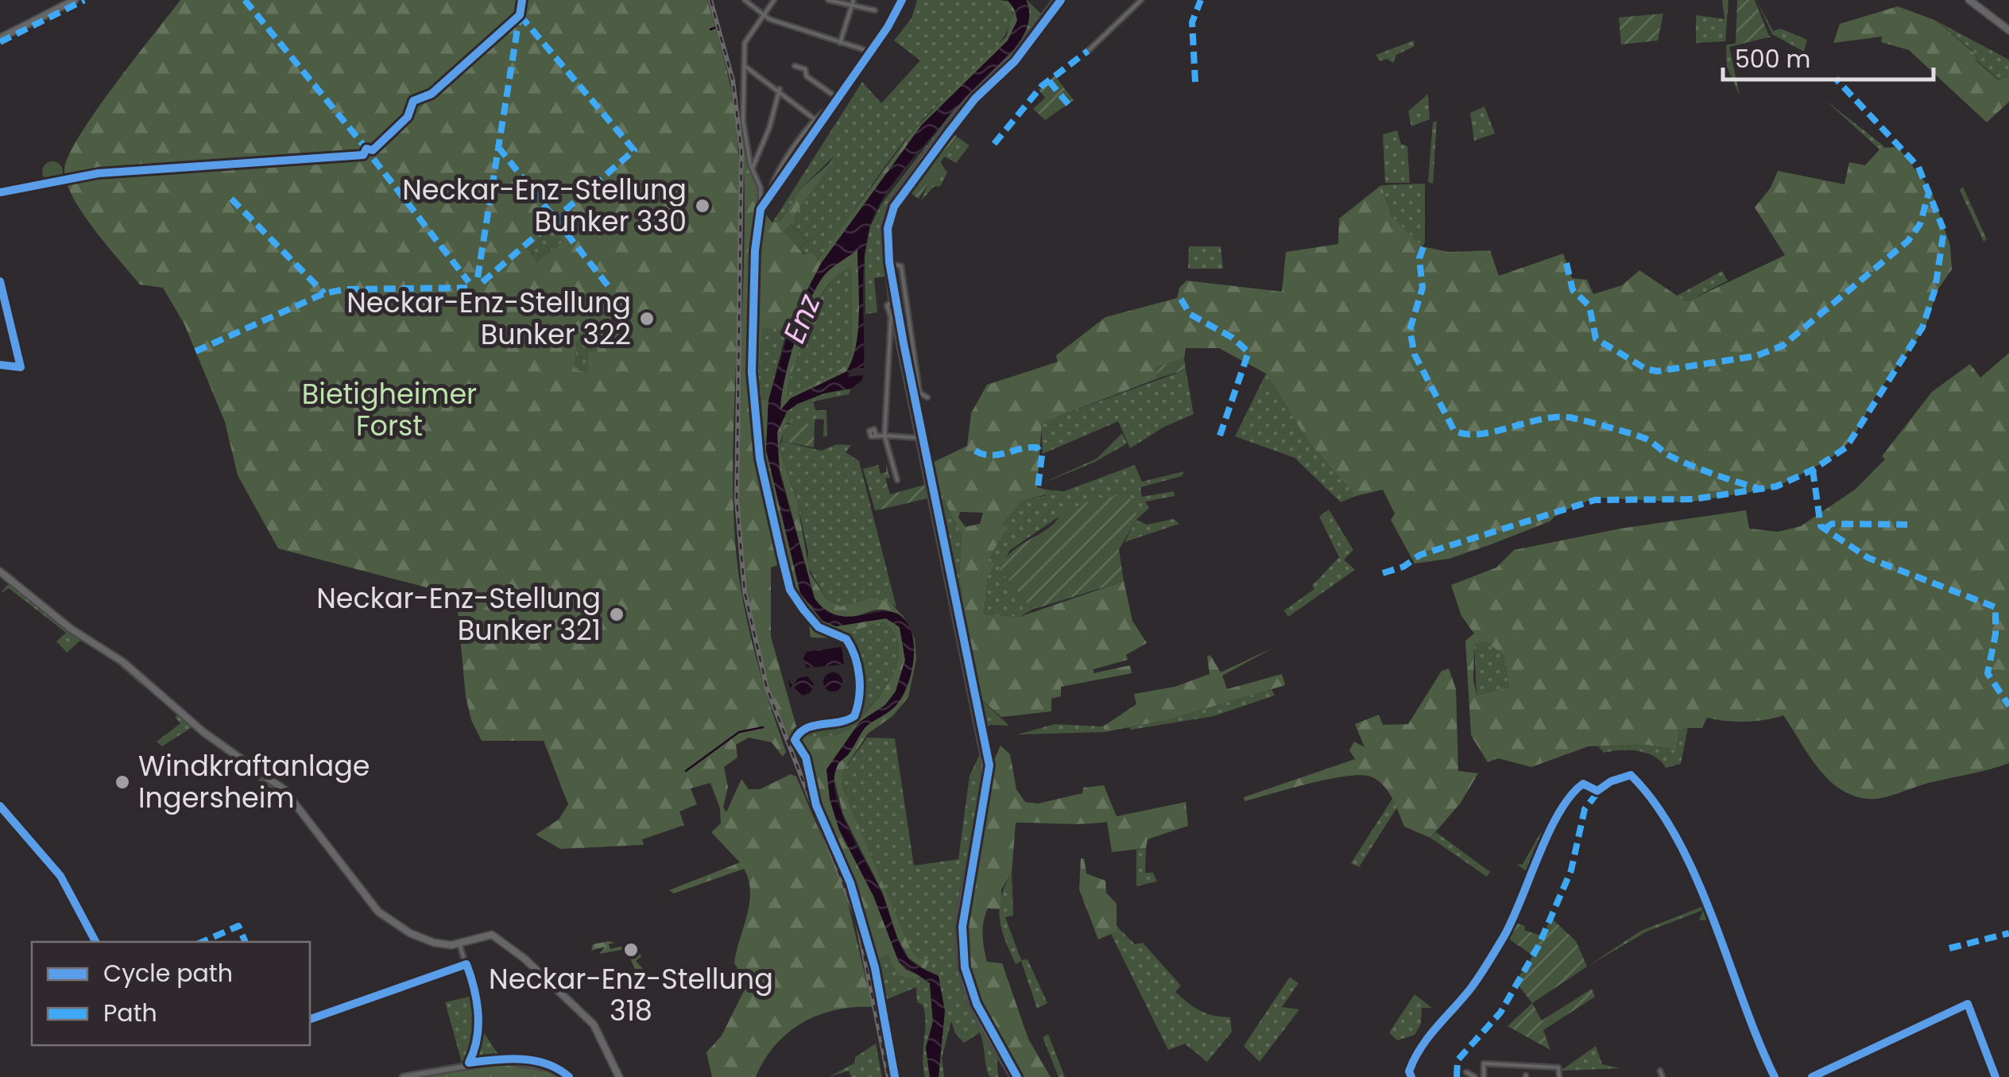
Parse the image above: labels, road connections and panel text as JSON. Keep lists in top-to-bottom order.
{
  "water": ["Enz"],
  "parks": ["Bietigheimer Forst"],
  "places": [
    "Neckar-Enz-Stellung Bunker 330",
    "Neckar-Enz-Stellung Bunker 322",
    "Neckar-Enz-Stellung Bunker 321",
    "Windkraftanlage Ingersheim",
    "Neckar-Enz-Stellung 318"
  ],
  "legend": ["Cycle path", "Path"],
  "scale_bar": "500 m"
}
